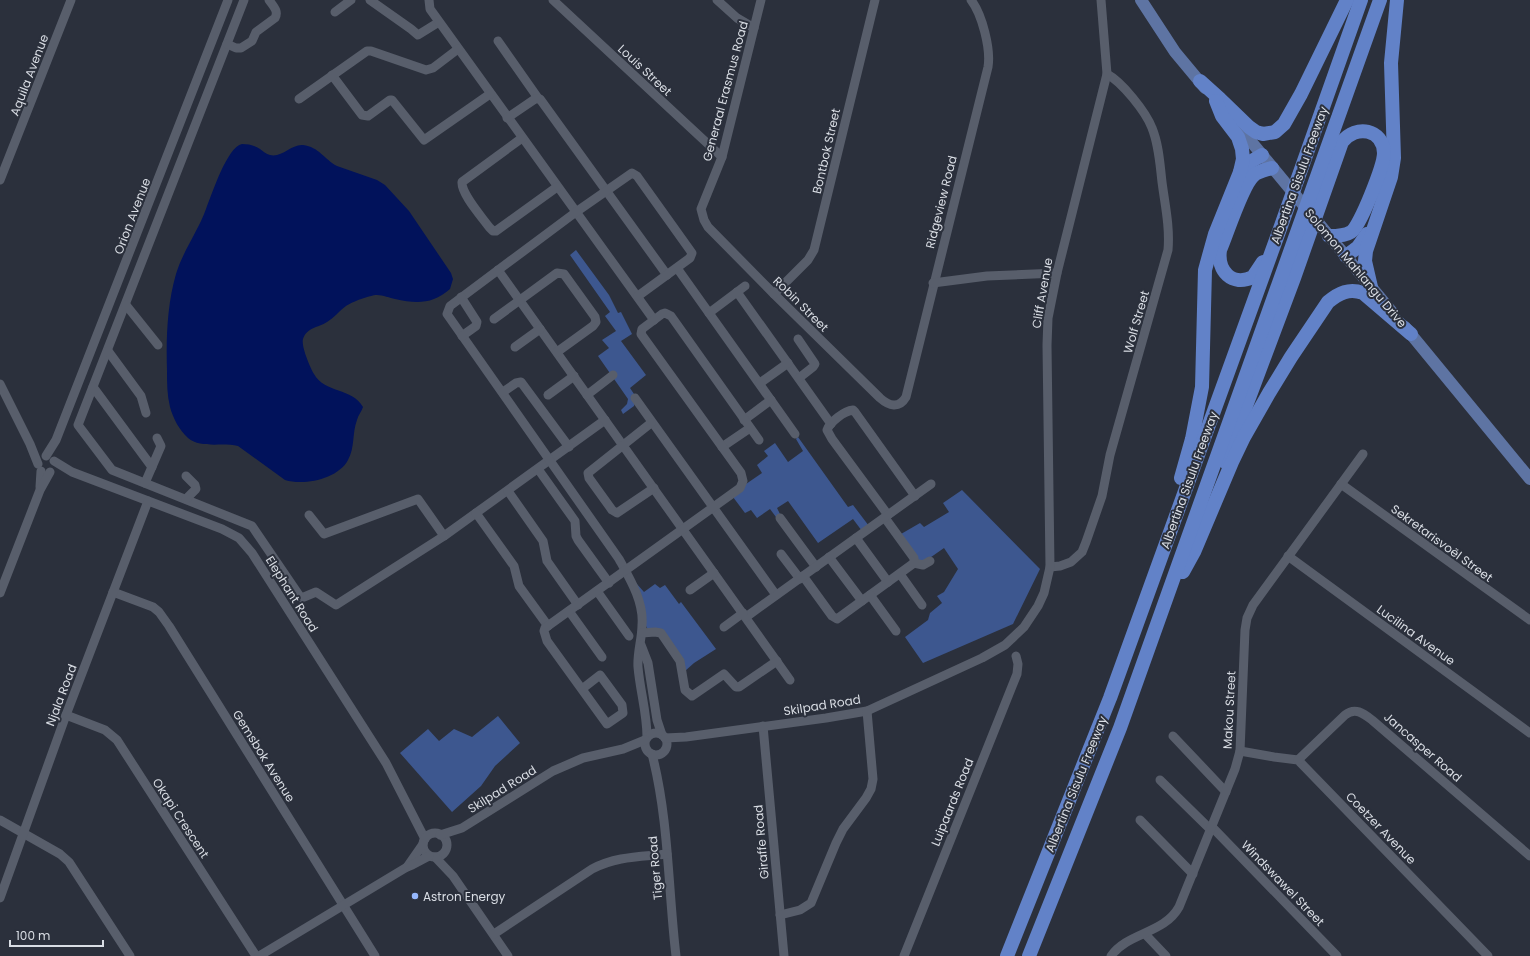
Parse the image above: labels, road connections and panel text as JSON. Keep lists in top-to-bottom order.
{
  "streets": {
    "highway": ["Albertina Sisulu Freeway"],
    "main road": ["Solomon Mahlangu Drive"],
    "street": [
      "Louis Street",
      "Aquila Avenue",
      "Generaal Erasmus Road",
      "Bontbok Street",
      "Ridgeview Road",
      "Orion Avenue",
      "Cliff Avenue",
      "Robin Street",
      "Wolf Street",
      "Sekretarisvoël Street",
      "Elephant Road",
      "Lucilina Avenue",
      "Njala Road",
      "Skilpad Road",
      "Makou Street",
      "Jancasper Road",
      "Gemsbok Avenue",
      "Luipaards Road",
      "Okapi Crescent",
      "Coetzer Avenue",
      "Giraffe Road",
      "Tiger Road",
      "Windswawel Street"
    ]
  },
  "crossings": [
    ["Louis Street", "Generaal Erasmus Road"],
    ["Generaal Erasmus Road", "Robin Street"],
    ["Bontbok Street", "Robin Street"],
    ["Ridgeview Road", "Robin Street"],
    ["Orion Avenue", "Elephant Road"],
    ["Cliff Avenue", "Wolf Street"],
    ["Cliff Avenue", "Skilpad Road"],
    ["Sekretarisvoël Street", "Makou Street"],
    ["Elephant Road", "Njala Road"],
    ["Elephant Road", "Skilpad Road"],
    ["Lucilina Avenue", "Makou Street"],
    ["Njala Road", "Gemsbok Avenue"],
    ["Njala Road", "Okapi Crescent"],
    ["Skilpad Road", "Giraffe Road"],
    ["Skilpad Road", "Tiger Road"],
    ["Makou Street", "Windswawel Street"],
    ["Jancasper Road", "Coetzer Avenue"]
  ],
  "places": ["Astron Energy"],
  "scale_bar": "100 m"
}
